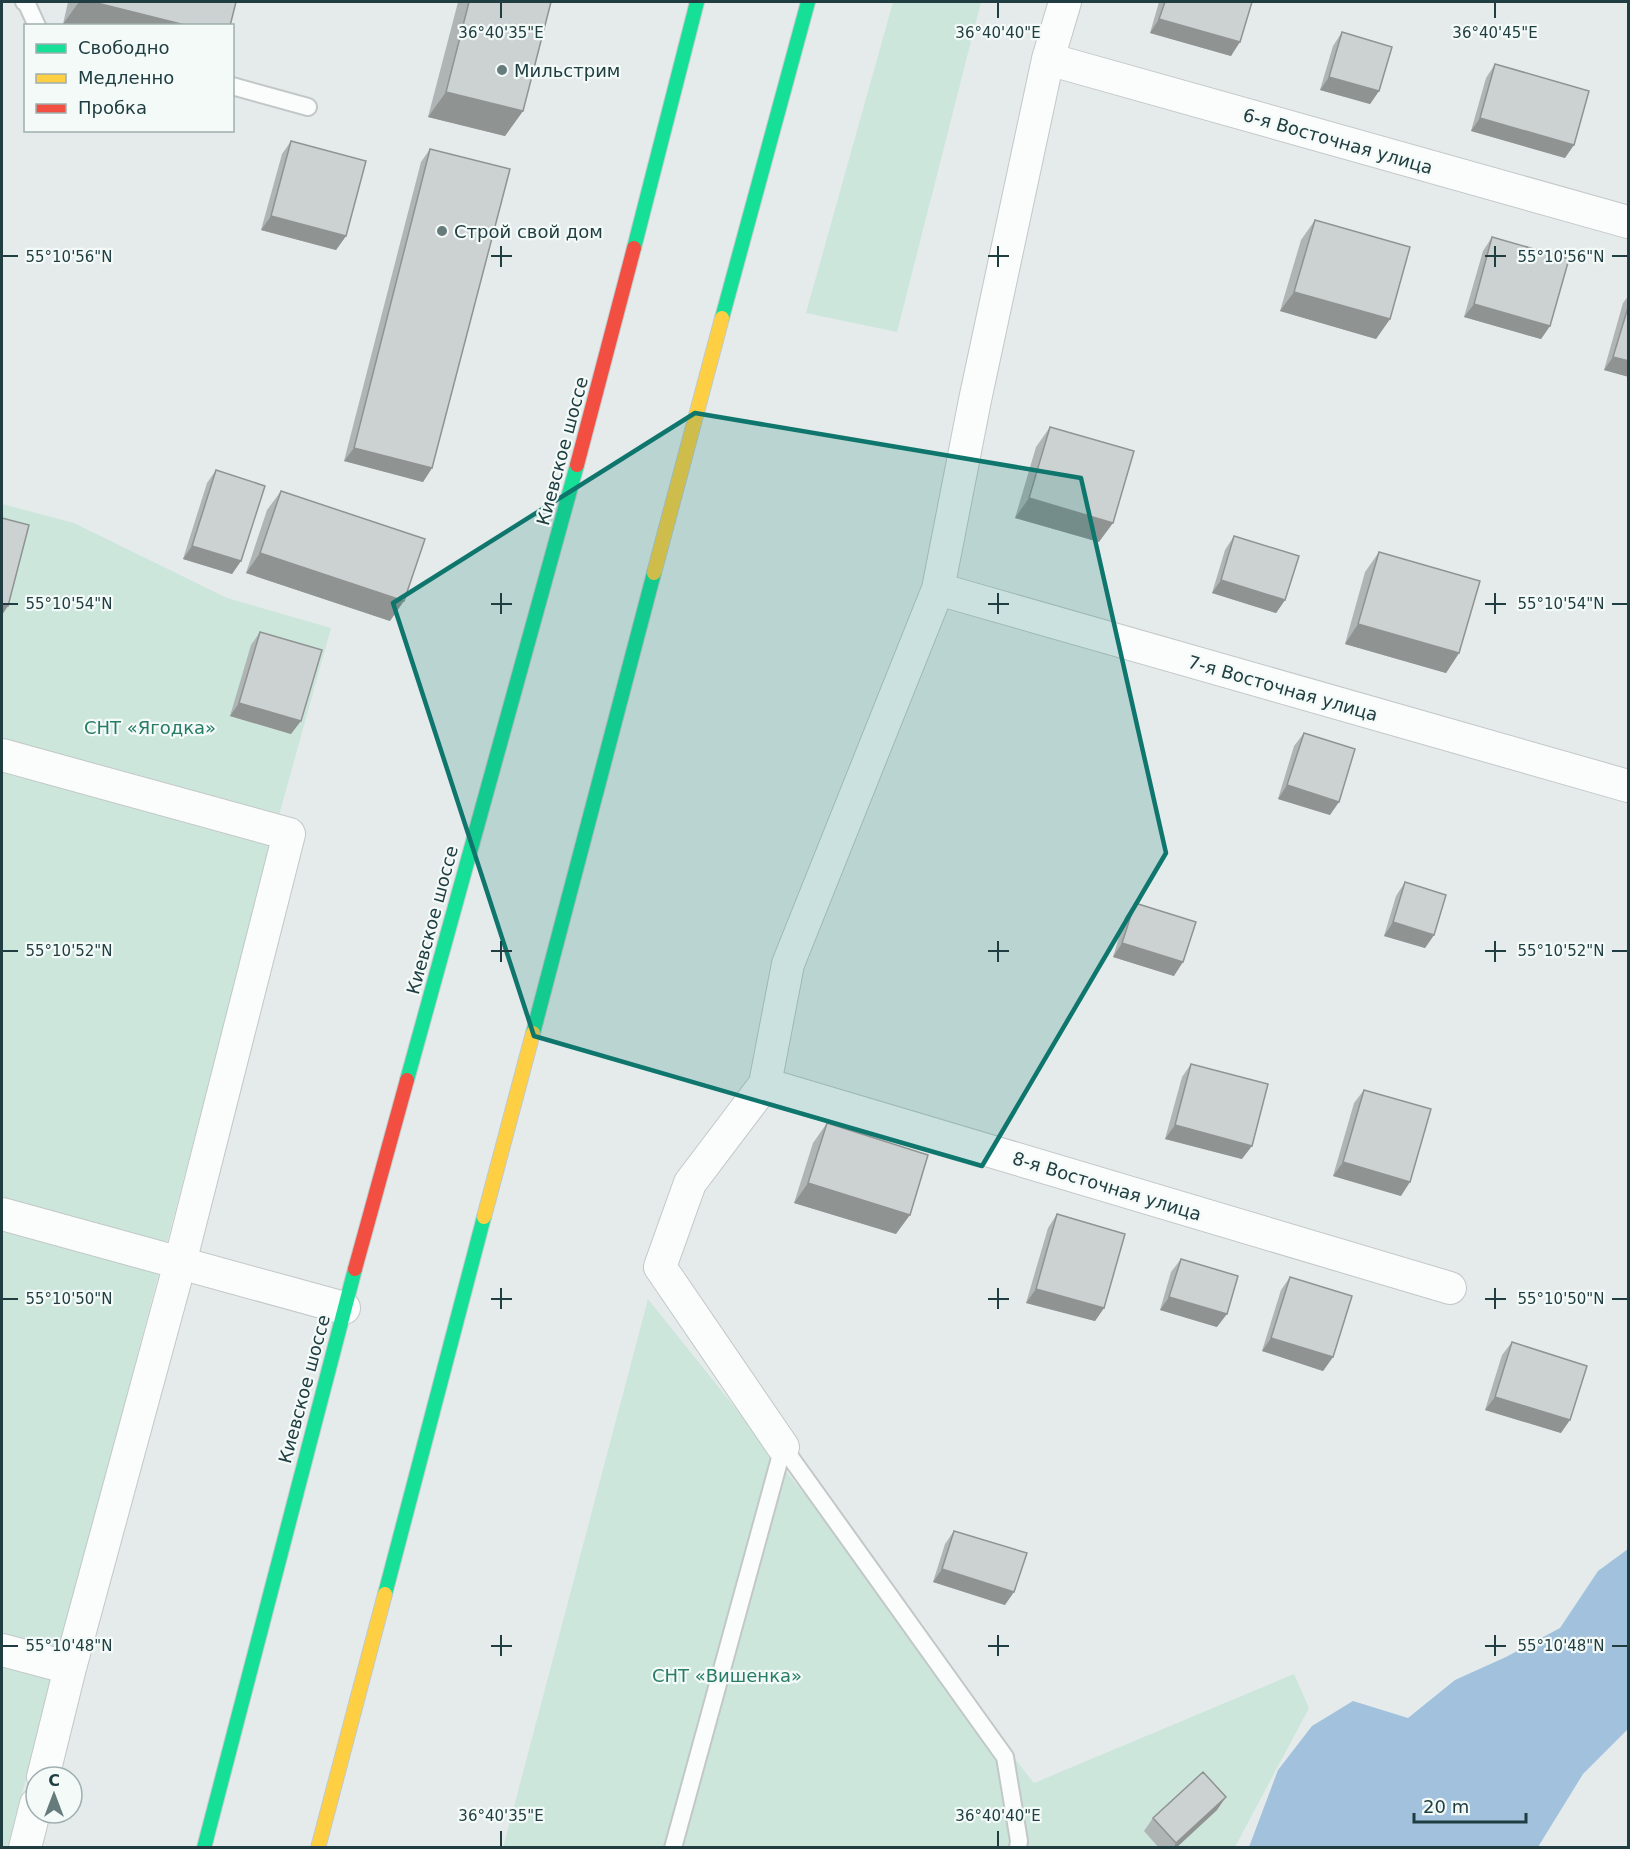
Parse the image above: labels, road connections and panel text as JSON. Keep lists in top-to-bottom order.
{
  "streets": {
    "highway": ["Киевское шоссе"],
    "street": ["6-я Восточная улица", "7-я Восточная улица", "8-я Восточная улица"]
  },
  "parks": ["СНТ «Ягодка»", "СНТ «Вишенка»"],
  "places": ["Мильстрим", "Строй свой дом"],
  "legend": ["Свободно", "Медленно", "Пробка"],
  "scale_bar": "20 m",
  "north": "top",
  "coordinates": [
    "36°40'35\"E",
    "36°40'40\"E",
    "36°40'45\"E",
    "55°10'56\"N",
    "55°10'54\"N",
    "55°10'52\"N",
    "55°10'50\"N",
    "55°10'48\"N"
  ]
}
